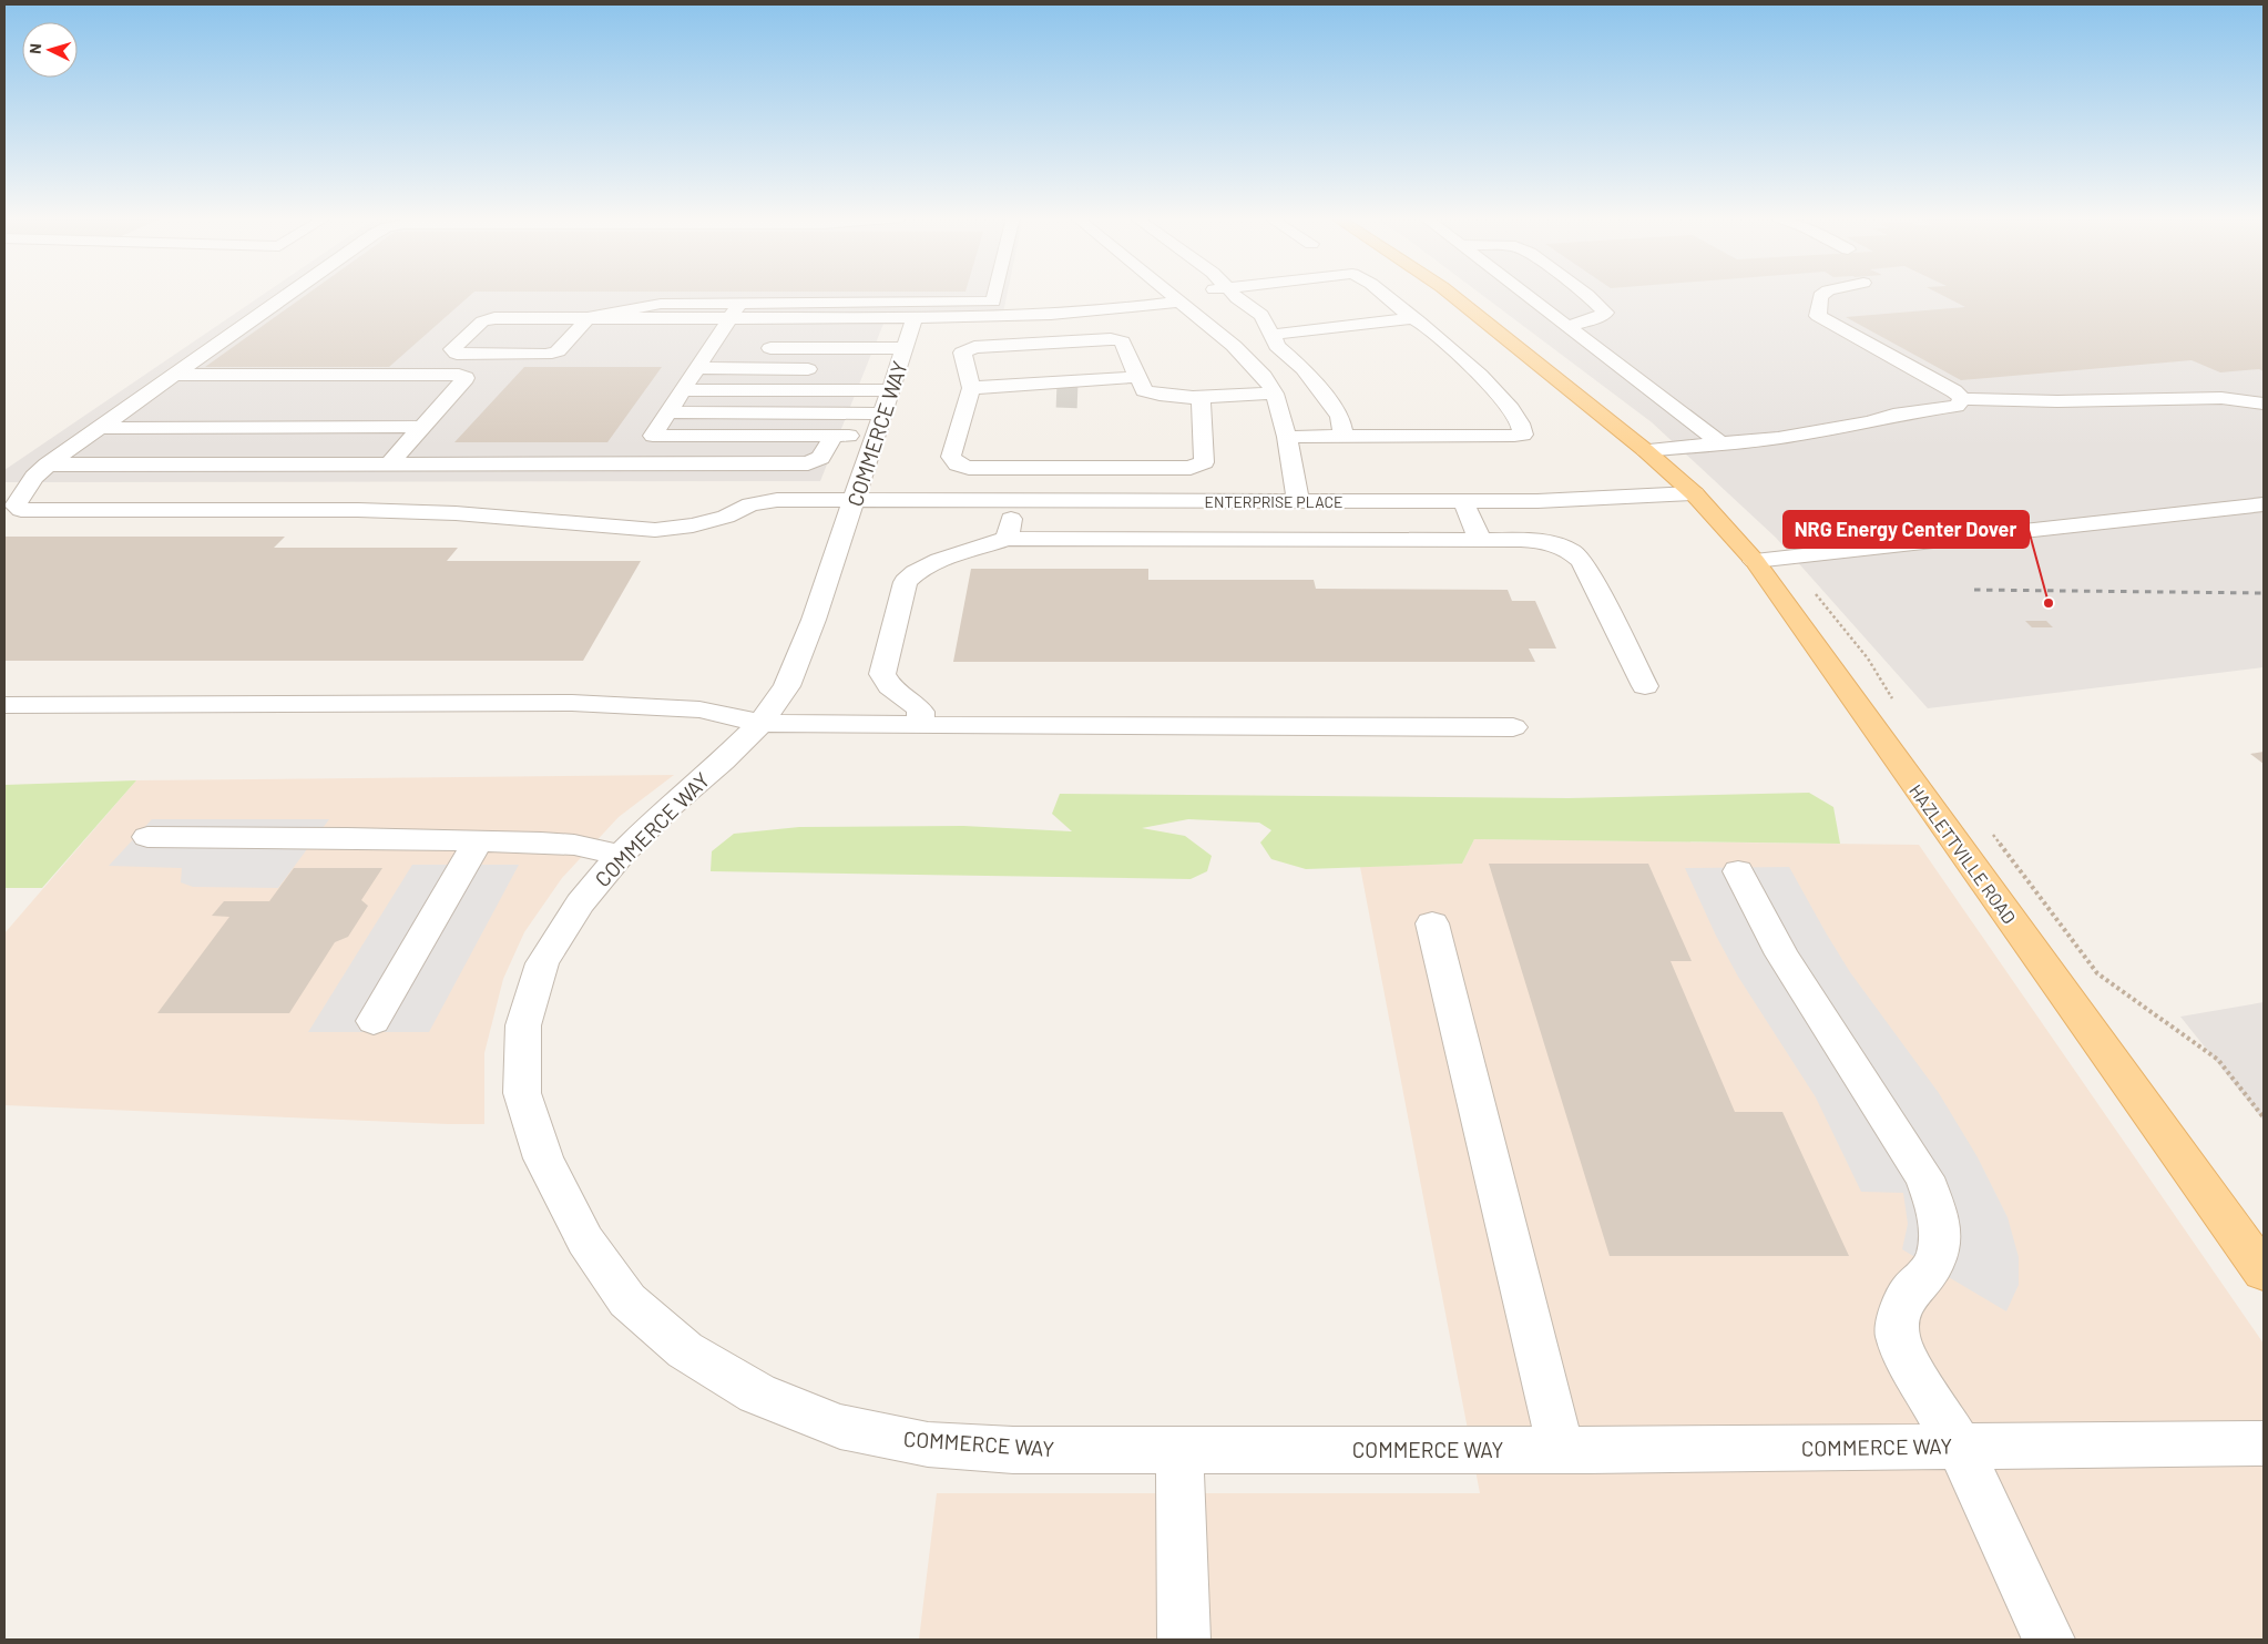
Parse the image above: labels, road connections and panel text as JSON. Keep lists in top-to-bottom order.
{
  "streets": {
    "main road": ["HAZLETTVILLE ROAD"],
    "street": ["COMMERCE WAY", "ENTERPRISE PLACE"]
  },
  "crossings": [
    ["COMMERCE WAY", "ENTERPRISE PLACE"],
    ["ENTERPRISE PLACE", "HAZLETTVILLE ROAD"]
  ],
  "places": ["NRG Energy Center Dover"],
  "north": "left"
}
